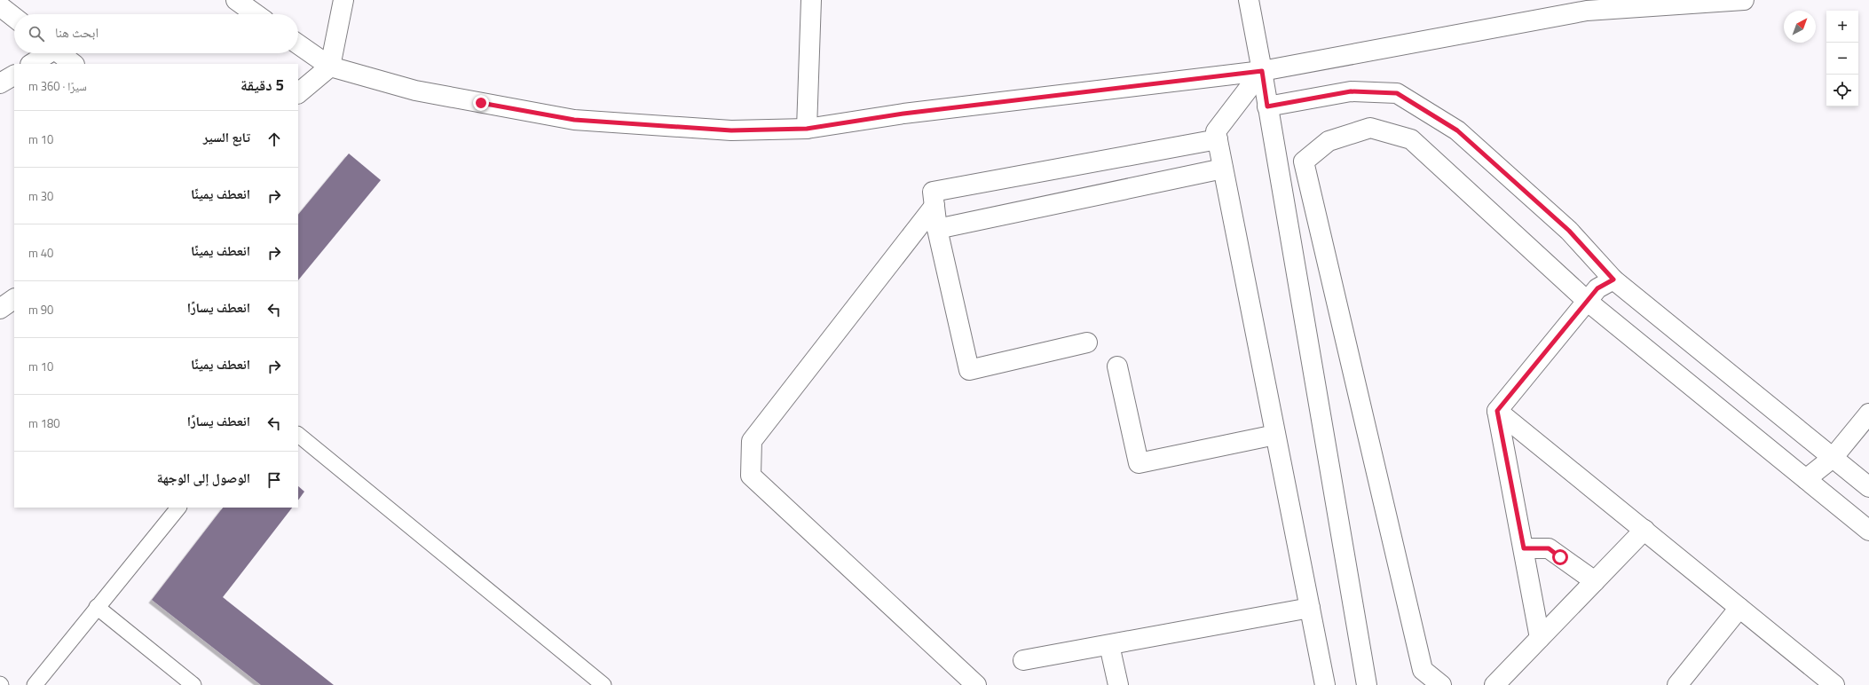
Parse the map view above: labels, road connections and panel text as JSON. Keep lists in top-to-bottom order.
{
  "north": "top right",
  "page": {
    "map_buttons": ["+", "−"],
    "search": "ابحث هنا",
    "heading": ["5 دقيقة", "سيرًا · 360 m"],
    "list": [
      ["تابع السير", "10 m"],
      ["انعطف يمينًا", "30 m"],
      ["انعطف يمينًا", "40 m"],
      ["انعطف يسارًا", "90 m"],
      ["انعطف يمينًا", "10 m"],
      ["انعطف يسارًا", "180 m"],
      "الوصول إلى الوجهة"
    ]
  }
}
